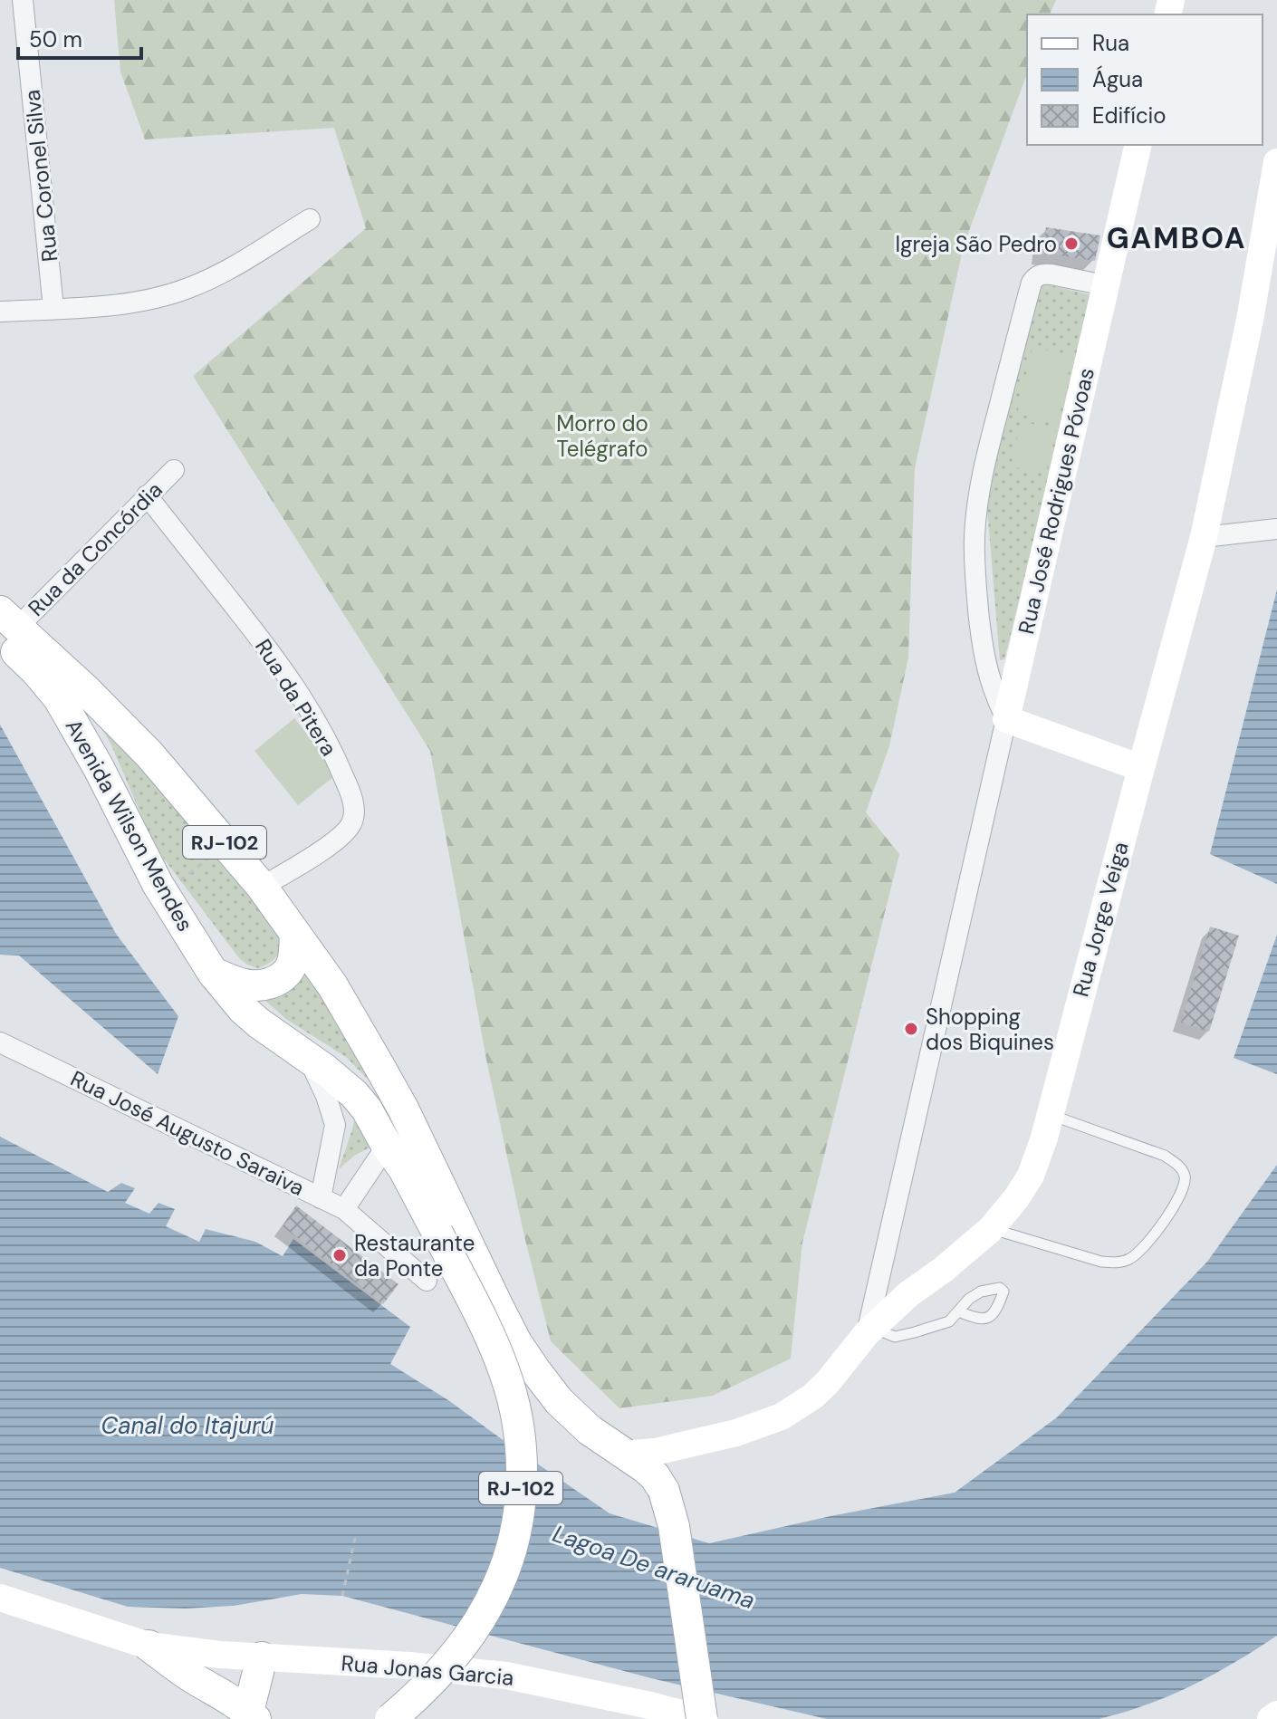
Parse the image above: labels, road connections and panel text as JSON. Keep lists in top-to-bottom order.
{
  "streets": {
    "main road": [
      "Rua José Rodrigues Póvoas",
      "Avenida Wilson Mendes",
      "RJ-102",
      "Rua Jorge Veiga",
      "Rua Jonas Garcia"
    ],
    "street": [
      "Rua Coronel Silva",
      "Rua da Concórdia",
      "Rua da Pitera",
      "Rua José Augusto Saraiva"
    ]
  },
  "crossings": [
    ["Rua da Concórdia", "Rua da Pitera"],
    ["Rua da Concórdia", "Avenida Wilson Mendes"],
    ["Rua da Pitera", "Avenida Wilson Mendes"],
    ["Avenida Wilson Mendes", "RJ-102"],
    ["Avenida Wilson Mendes", "Rua Jorge Veiga"]
  ],
  "districts": ["GAMBOA"],
  "water": ["Canal do Itajurú", "Lagoa De araruama"],
  "parks": ["Morro do Telégrafo"],
  "places": ["Igreja São Pedro", "Shopping dos Biquines", "Restaurante da Ponte"],
  "legend": ["Rua", "Água", "Edifício"],
  "scale_bar": "50 m"
}
